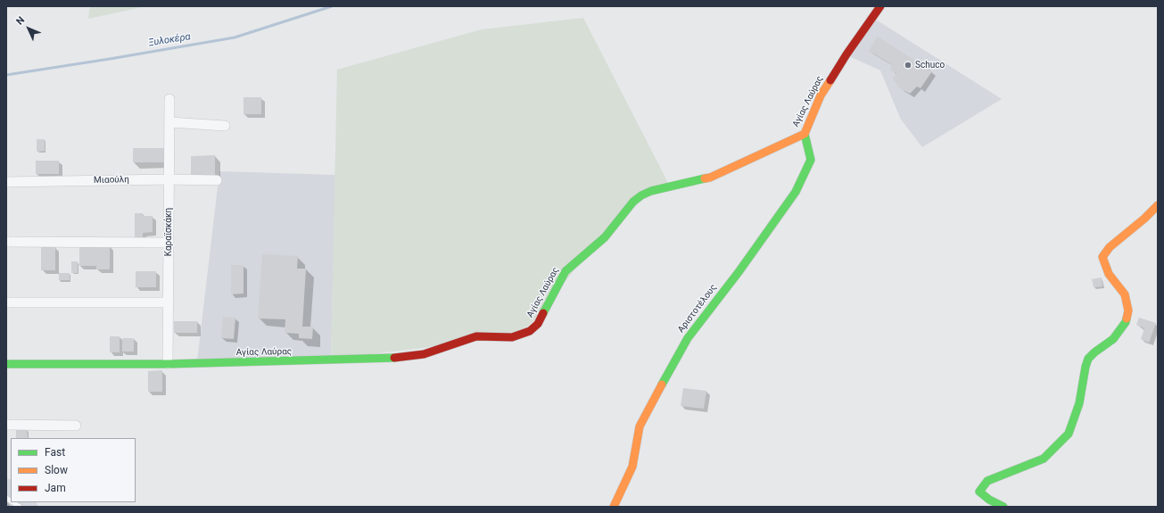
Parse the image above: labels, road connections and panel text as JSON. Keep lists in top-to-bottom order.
{
  "streets": {
    "street": [
      "Αγίας Λαύρας",
      "Μιαούλη",
      "Καραϊσκάκη",
      "Αριστοτέλους"
    ]
  },
  "crossings": [
    ["Αγίας Λαύρας", "Καραϊσκάκη"],
    ["Αγίας Λαύρας", "Αριστοτέλους"],
    ["Μιαούλη", "Καραϊσκάκη"]
  ],
  "water": ["Ξυλοκέρα"],
  "places": ["Schuco"],
  "legend": ["Fast", "Slow", "Jam"],
  "north": "top left"
}
